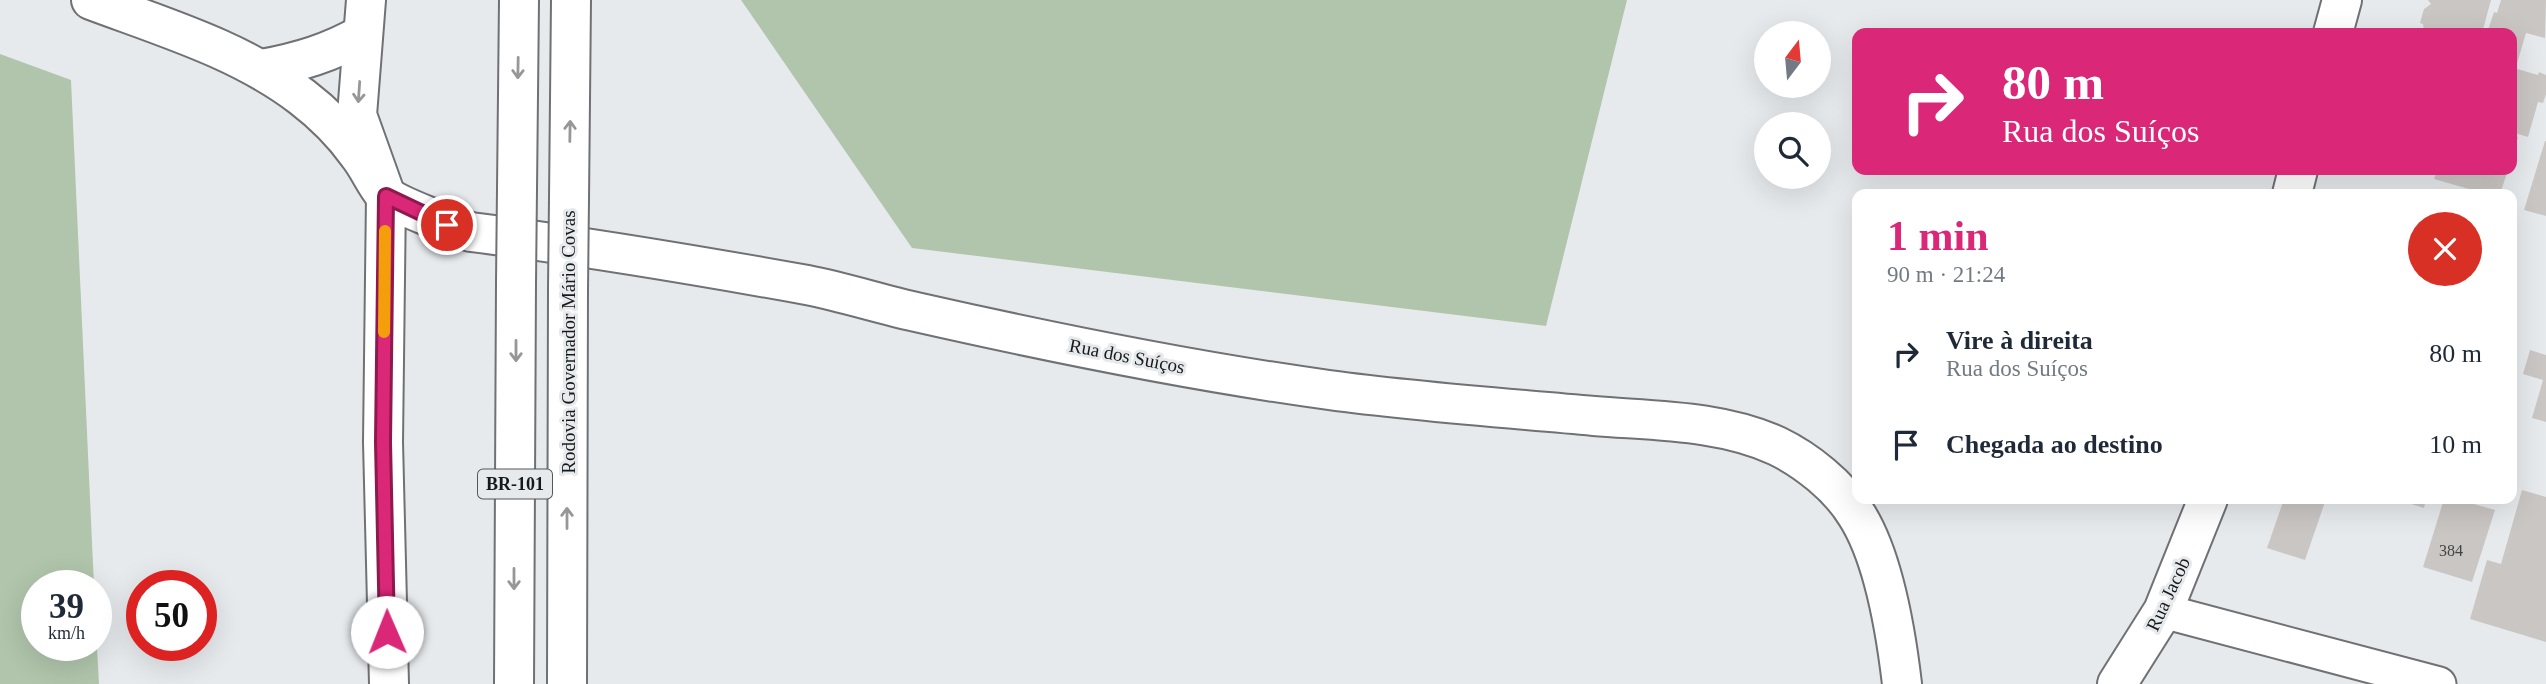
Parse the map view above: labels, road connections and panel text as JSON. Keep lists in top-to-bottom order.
{
  "streets": {
    "main road": [
      "Rodovia Governador Mário Covas",
      "Rua dos Suíços",
      "BR-101",
      "Rua Jacob"
    ]
  },
  "house_numbers": ["384"],
  "north": "top",
  "page": {
    "turn": ["80 m", "Rua dos Suíços"],
    "heading": ["1 min", "90 m · 21:24"],
    "list": [
      {
        "name": "Vire à direita",
        "note": "Rua dos Suíços",
        "value": "80 m"
      },
      {
        "name": "Chegada ao destino",
        "value": "10 m"
      }
    ],
    "speed": "39 km/h",
    "limit": "50"
  }
}
